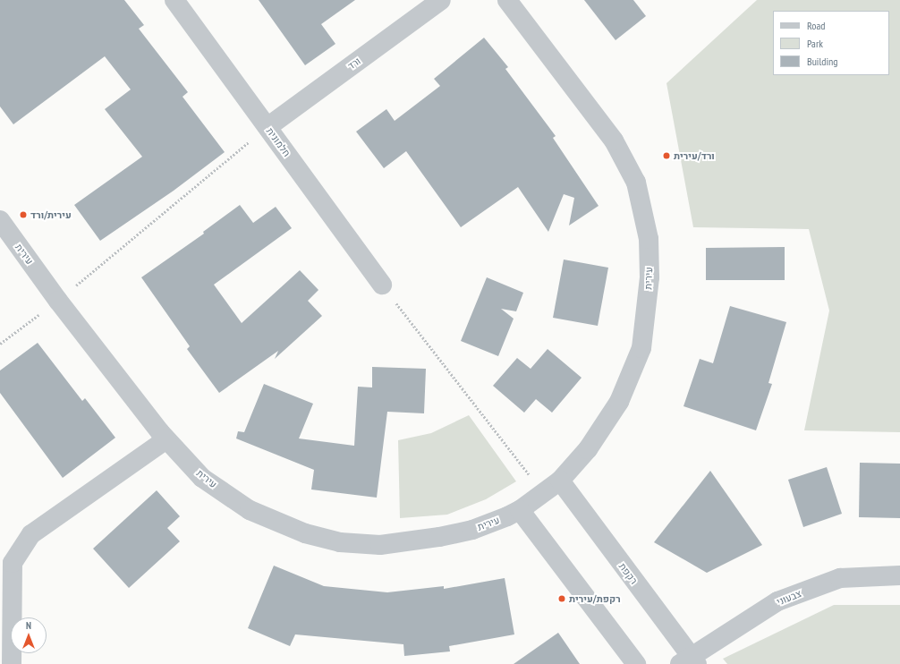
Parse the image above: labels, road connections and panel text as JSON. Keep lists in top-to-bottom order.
{
  "streets": {
    "street": [
      "ורד",
      "חלמונית",
      "עירית",
      "רקפת",
      "צבעוני"
    ]
  },
  "crossings": [
    ["ורד", "חלמונית"],
    ["עירית", "רקפת"],
    ["רקפת", "צבעוני"]
  ],
  "places": ["ורד/עירית", "עירית/ורד", "רקפת/עירית"],
  "legend": ["Road", "Park", "Building"],
  "north": "top"
}
